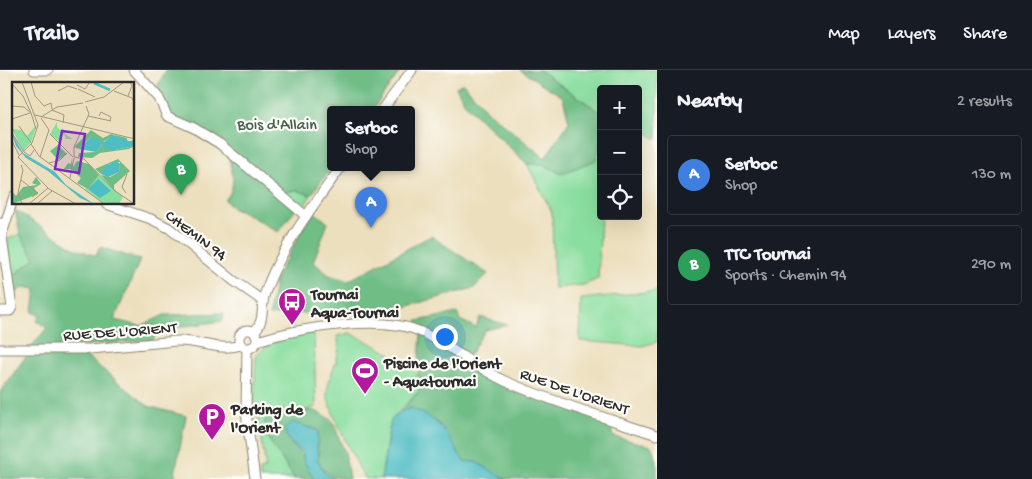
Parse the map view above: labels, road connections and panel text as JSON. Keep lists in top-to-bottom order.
{
  "streets": {
    "street": ["CHEMIN 94", "RUE DE L'ORIENT"]
  },
  "parks": ["Bois d'Allain"],
  "places": {
    "bus stop": ["Tournai Aqua-Tournai"],
    "sports": ["Piscine de l'Orient - Aquatournai"],
    "parking": ["Parking de l'Orient"]
  },
  "page": {
    "header": "Trailo",
    "nav": ["Map", "Layers", "Share"],
    "heading": ["Nearby", "2 results"],
    "map_buttons": ["+", "−"],
    "popup": ["Serboc", "Shop"],
    "list": [
      {
        "mark": "A",
        "name": "Serboc",
        "note": "Shop",
        "value": "130 m"
      },
      {
        "mark": "B",
        "name": "TTC Tournai",
        "note": "Sports · Chemin 94",
        "value": "290 m"
      }
    ],
    "pins": ["B", "A"]
  }
}
